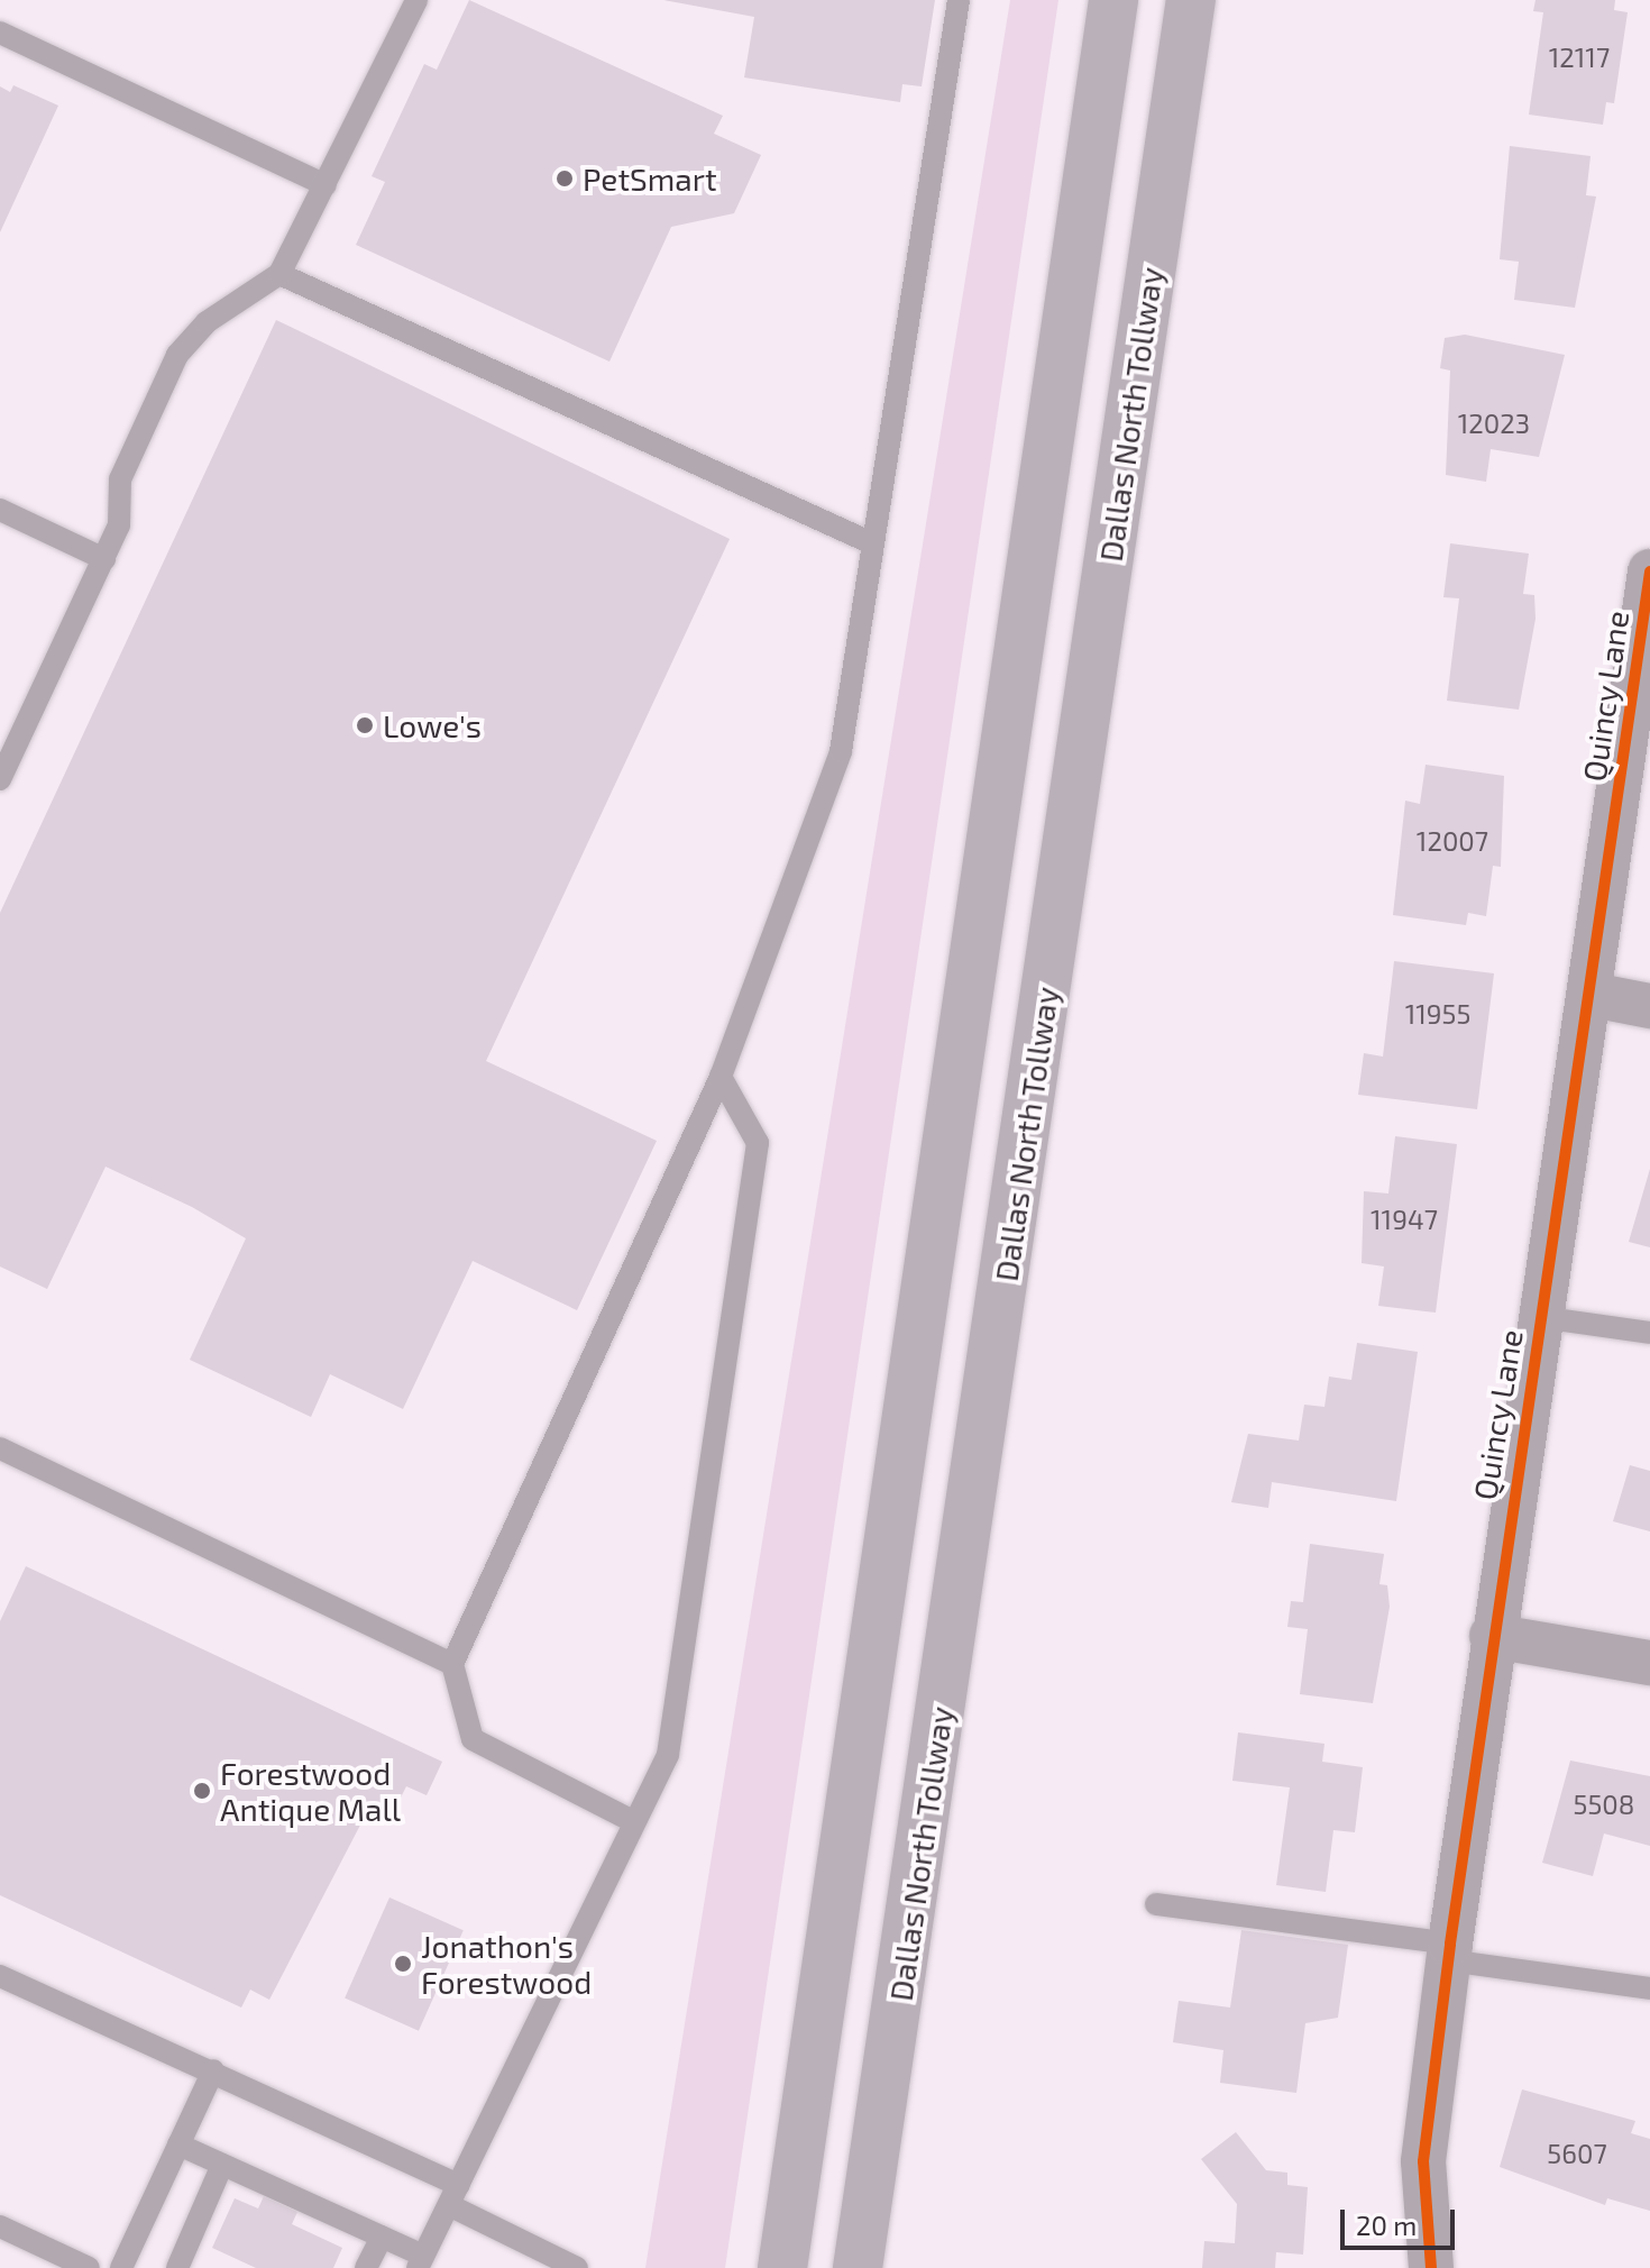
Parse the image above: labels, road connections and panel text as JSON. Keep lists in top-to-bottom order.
{
  "streets": {
    "highway": ["Dallas North Tollway"],
    "street": ["Quincy Lane"]
  },
  "places": [
    "PetSmart",
    "Lowe's",
    "Forestwood Antique Mall",
    "Jonathon's Forestwood"
  ],
  "house_numbers": [
    "12117",
    "12023",
    "12007",
    "11955",
    "11947",
    "5508",
    "5607"
  ],
  "scale_bar": "20 m"
}
